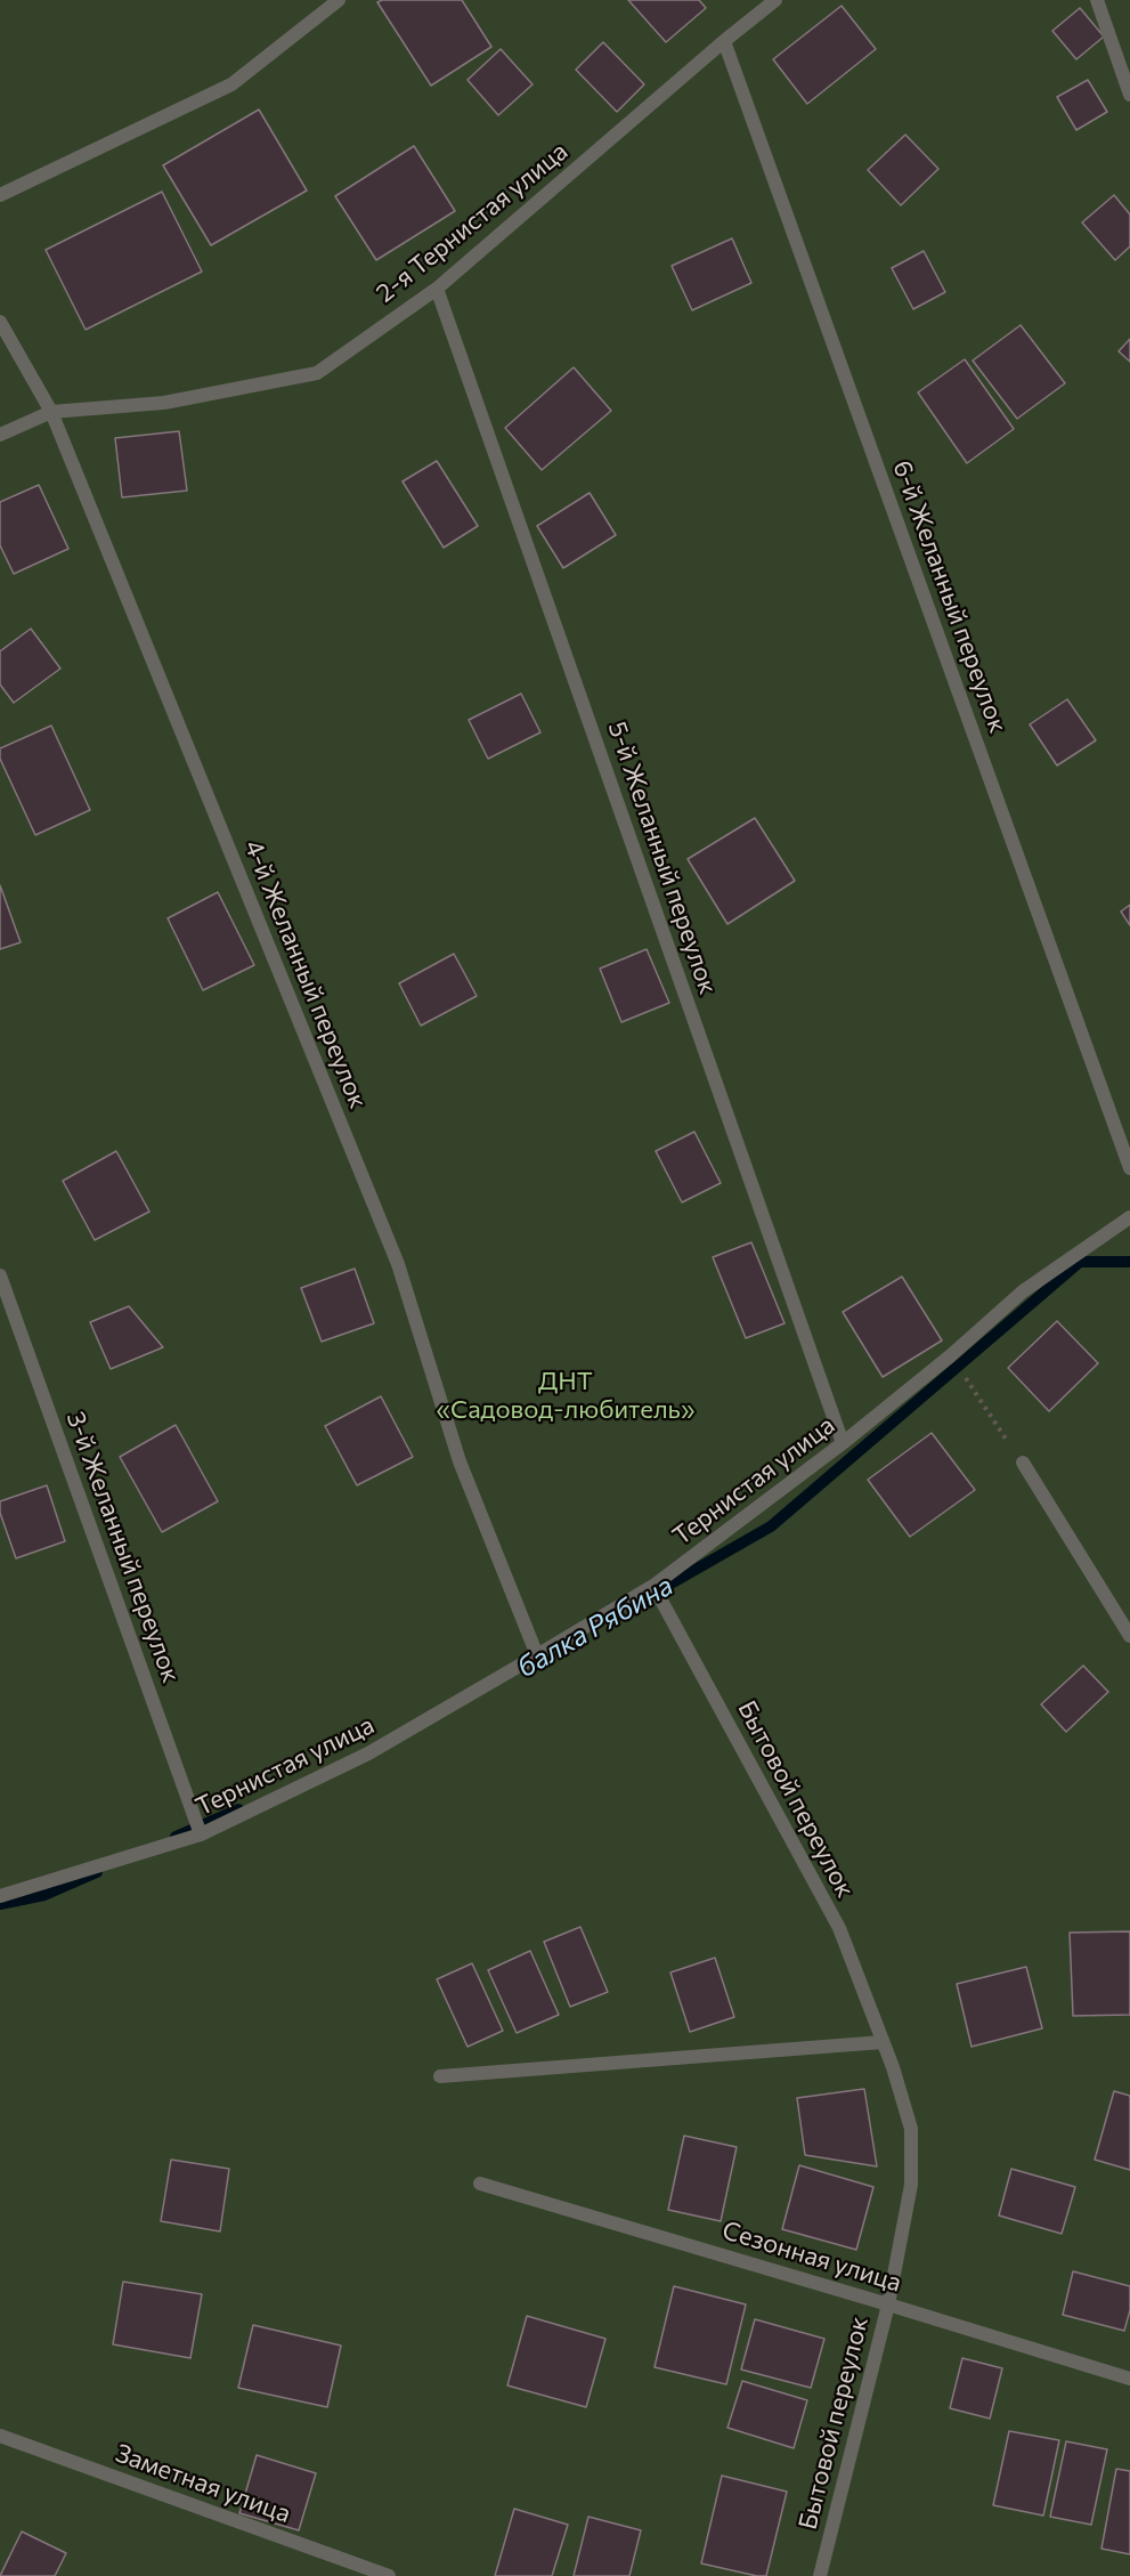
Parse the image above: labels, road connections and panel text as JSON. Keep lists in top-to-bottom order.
{
  "streets": {
    "street": [
      "2-я Тернистая улица",
      "6-й Желанный переулок",
      "5-й Желанный переулок",
      "4-й Желанный переулок",
      "Тернистая улица",
      "3-й Желанный переулок",
      "Бытовой переулок",
      "Сезонная улица",
      "Заметная улица"
    ]
  },
  "crossings": [
    ["2-я Тернистая улица", "6-й Желанный переулок"],
    ["2-я Тернистая улица", "5-й Желанный переулок"],
    ["2-я Тернистая улица", "4-й Желанный переулок"],
    ["5-й Желанный переулок", "Тернистая улица"],
    ["4-й Желанный переулок", "Тернистая улица"],
    ["Тернистая улица", "3-й Желанный переулок"],
    ["Тернистая улица", "Бытовой переулок"],
    ["Бытовой переулок", "Сезонная улица"]
  ],
  "water": ["балка Рябина"],
  "parks": ["ДНТ «Садовод-любитель»"]
}
